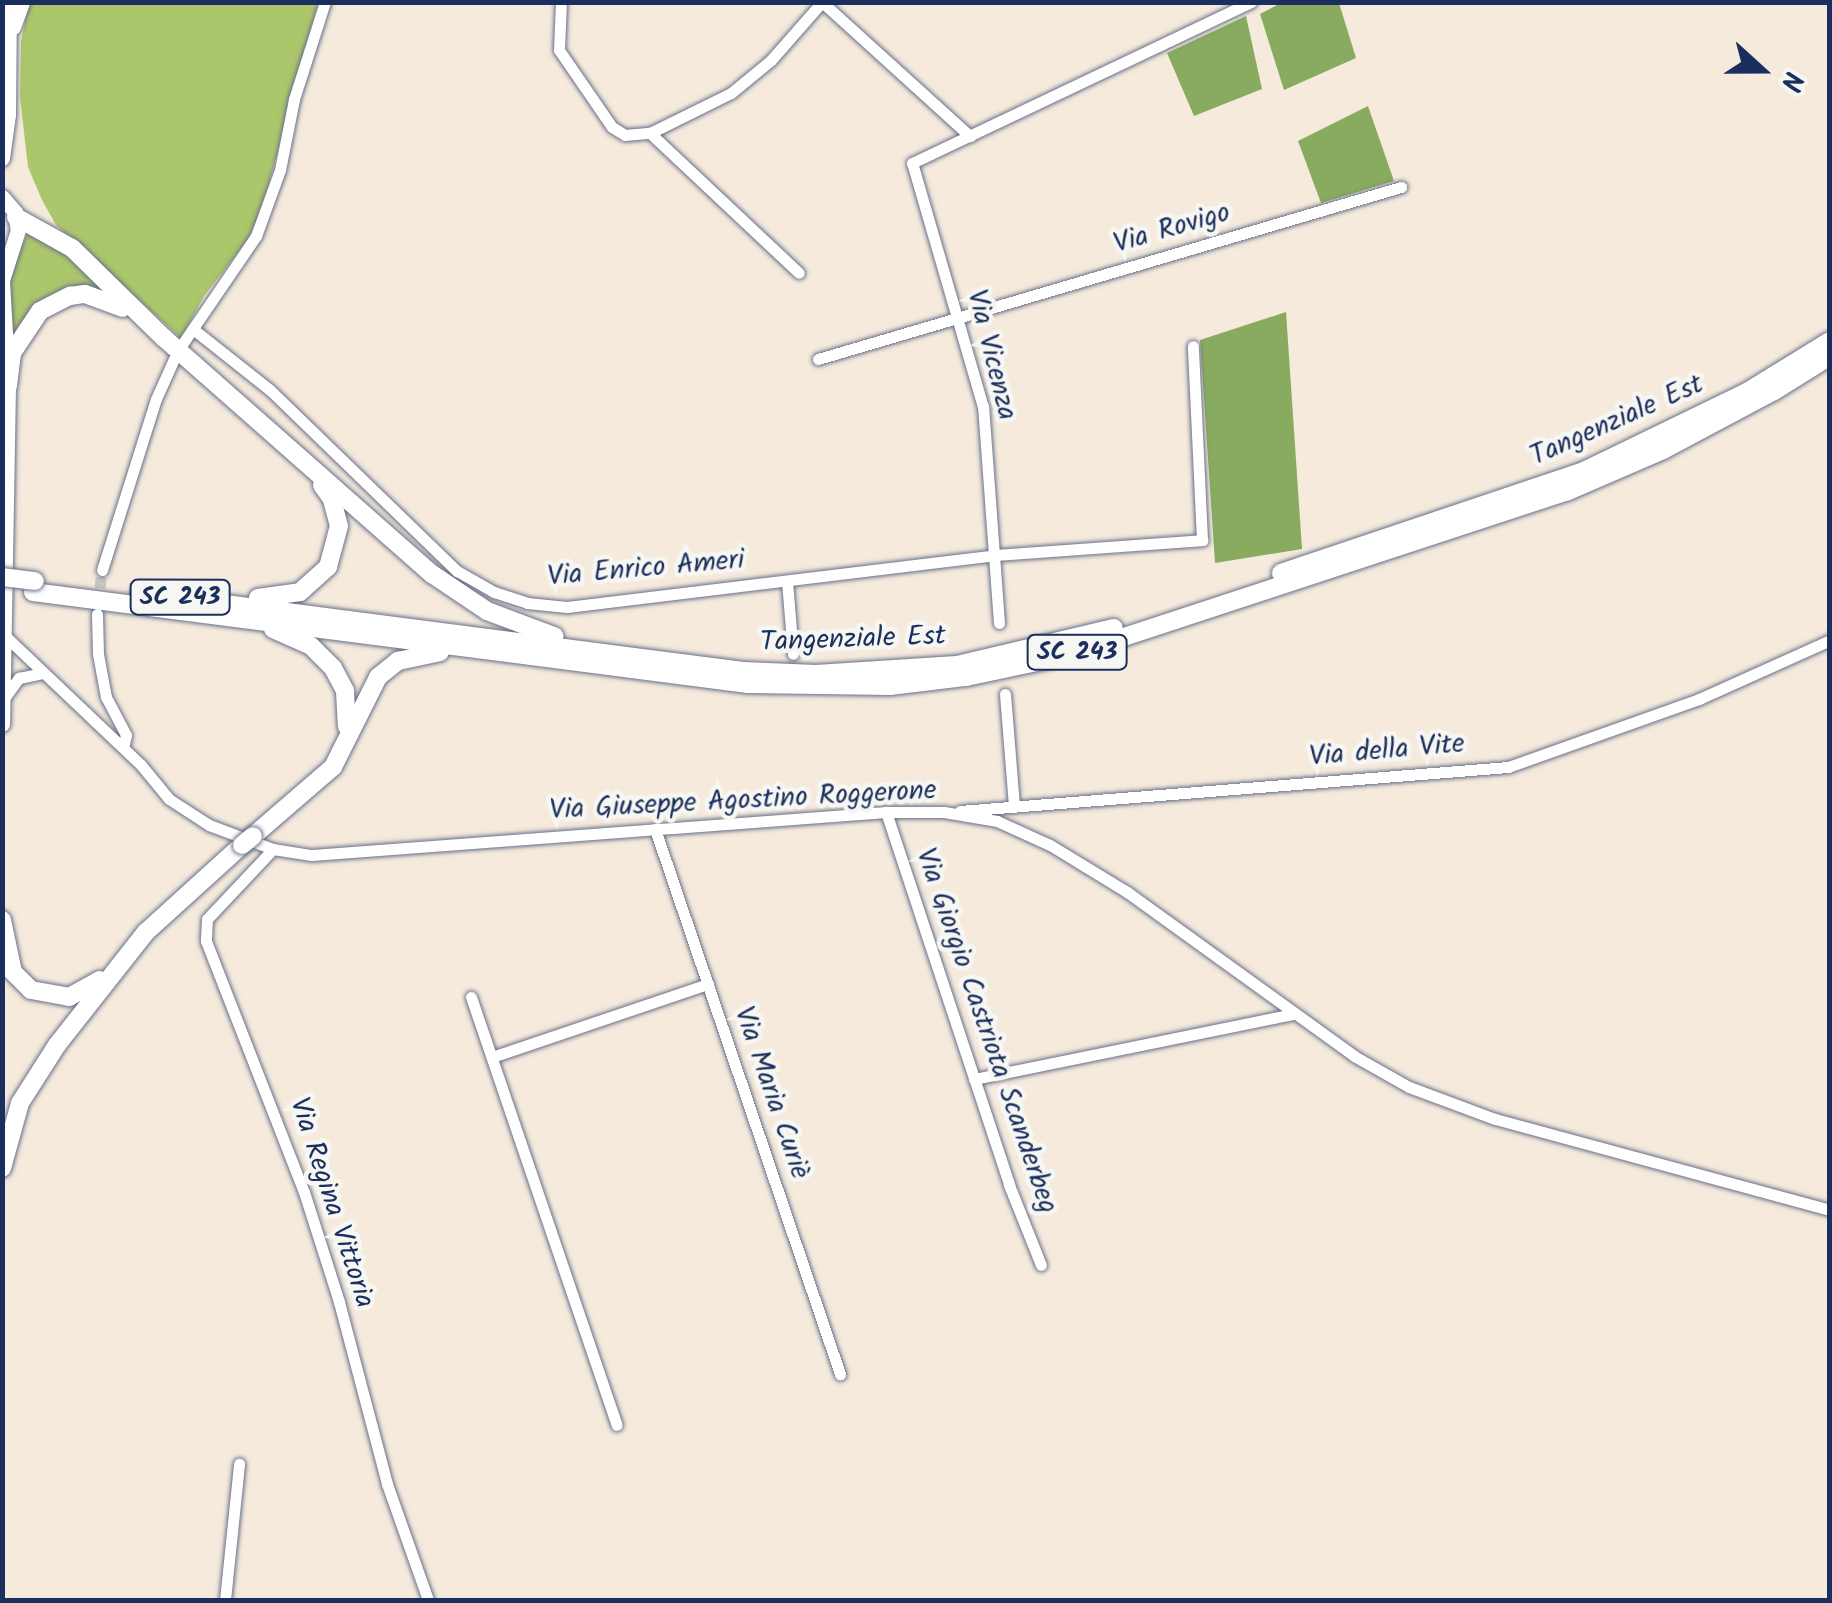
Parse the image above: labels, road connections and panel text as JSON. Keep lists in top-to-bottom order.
{
  "streets": {
    "highway": ["Tangenziale Est", "SC 243"],
    "street": [
      "Via Rovigo",
      "Via Vicenza",
      "Via Enrico Ameri",
      "Via della Vite",
      "Via Giuseppe Agostino Roggerone",
      "Via Giorgio Castriota Scanderbeg",
      "Via Maria Curiè",
      "Via Regina Vittoria"
    ]
  },
  "crossings": [
    ["Via Rovigo", "Via Vicenza"],
    ["Via Vicenza", "Via Enrico Ameri"],
    ["Via della Vite", "Via Giuseppe Agostino Roggerone"],
    ["Via Giuseppe Agostino Roggerone", "Via Giorgio Castriota Scanderbeg"],
    ["Via Giuseppe Agostino Roggerone", "Via Maria Curiè"],
    ["Via Giuseppe Agostino Roggerone", "Via Regina Vittoria"]
  ],
  "north": "right"
}
